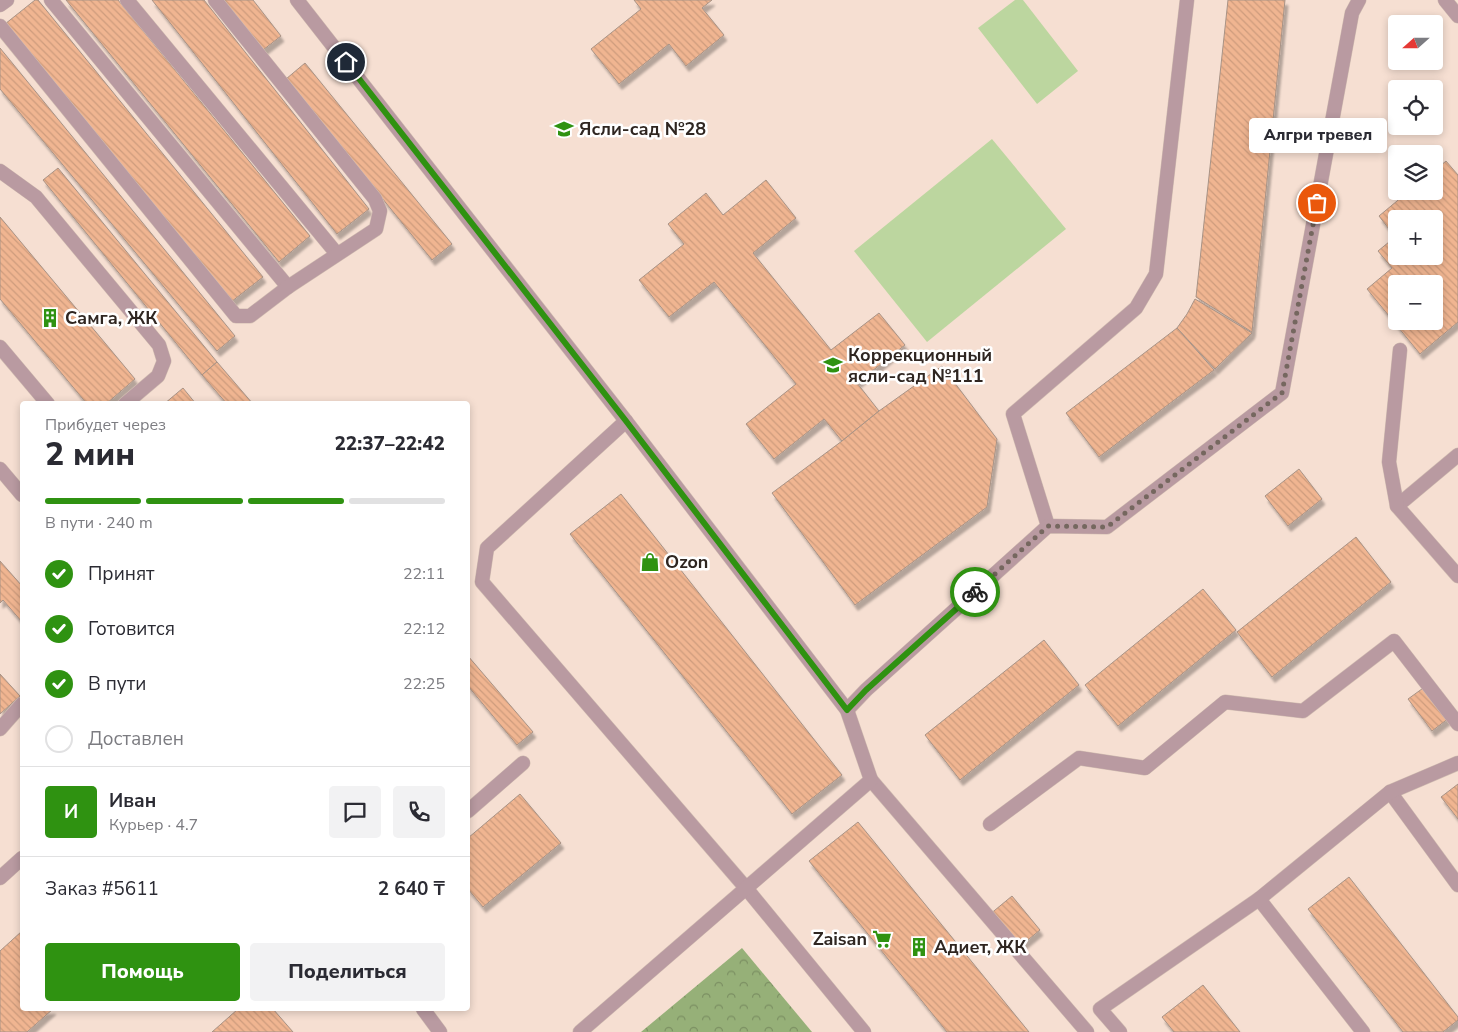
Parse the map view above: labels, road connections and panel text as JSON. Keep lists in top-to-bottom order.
{
  "places": {
    "school or university": ["Ясли-сад №28", "Коррекционный ясли-сад №111"],
    "other": ["Алгри тревел"],
    "building": ["Самга, ЖК", "Адиет, ЖК"],
    "shop": ["Ozon"],
    "supermarket": ["Zaisan"]
  },
  "north": "left",
  "page": {
    "map_buttons": ["+", "−"],
    "bubble": "Алгри тревел",
    "heading": ["2 мин", "Прибудет через", "22:37–22:42"],
    "panel": [
      "Иван",
      "Курьер · 4.7",
      "Заказ #5611",
      "2 640 ₸"
    ],
    "bar": "В пути · 240 m",
    "list": [
      ["Принят", "22:11"],
      ["Готовится", "22:12"],
      ["В пути", "22:25"],
      "Доставлен"
    ],
    "round": "И",
    "buttons": ["Помощь", "Поделиться"]
  }
}
